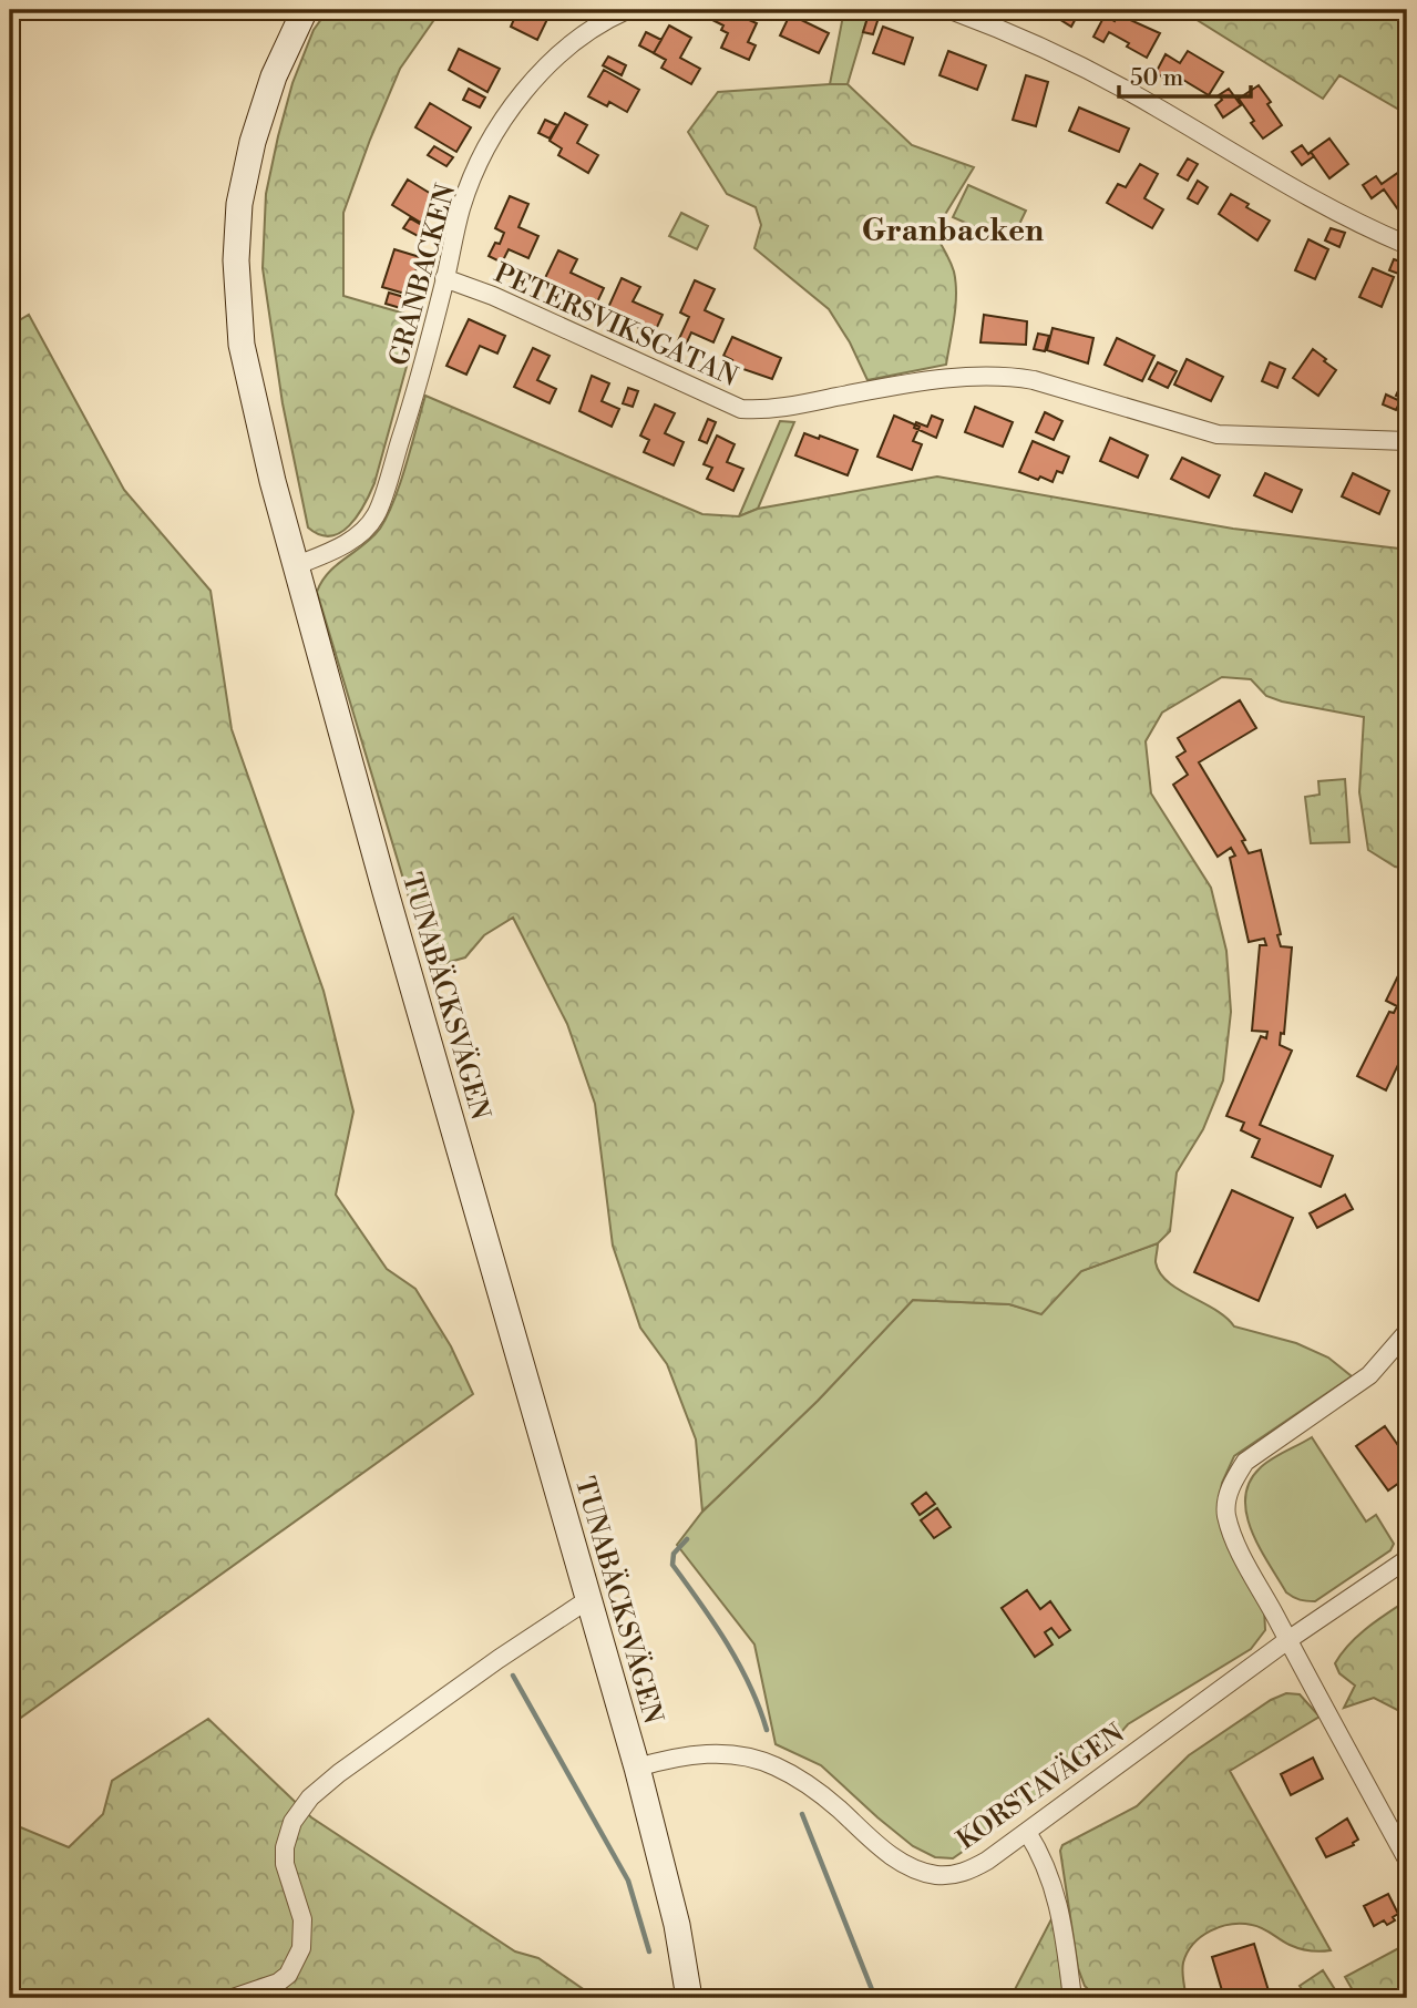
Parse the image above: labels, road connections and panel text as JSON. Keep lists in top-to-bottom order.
{
  "streets": {
    "street": [
      "GRANBACKEN",
      "PETERSVIKSGATAN",
      "TUNABÄCKSVÄGEN",
      "KORSTAVÄGEN"
    ]
  },
  "crossings": [
    ["GRANBACKEN", "PETERSVIKSGATAN"],
    ["GRANBACKEN", "TUNABÄCKSVÄGEN"],
    ["TUNABÄCKSVÄGEN", "KORSTAVÄGEN"]
  ],
  "districts": ["Granbacken"],
  "scale_bar": "50 m"
}
